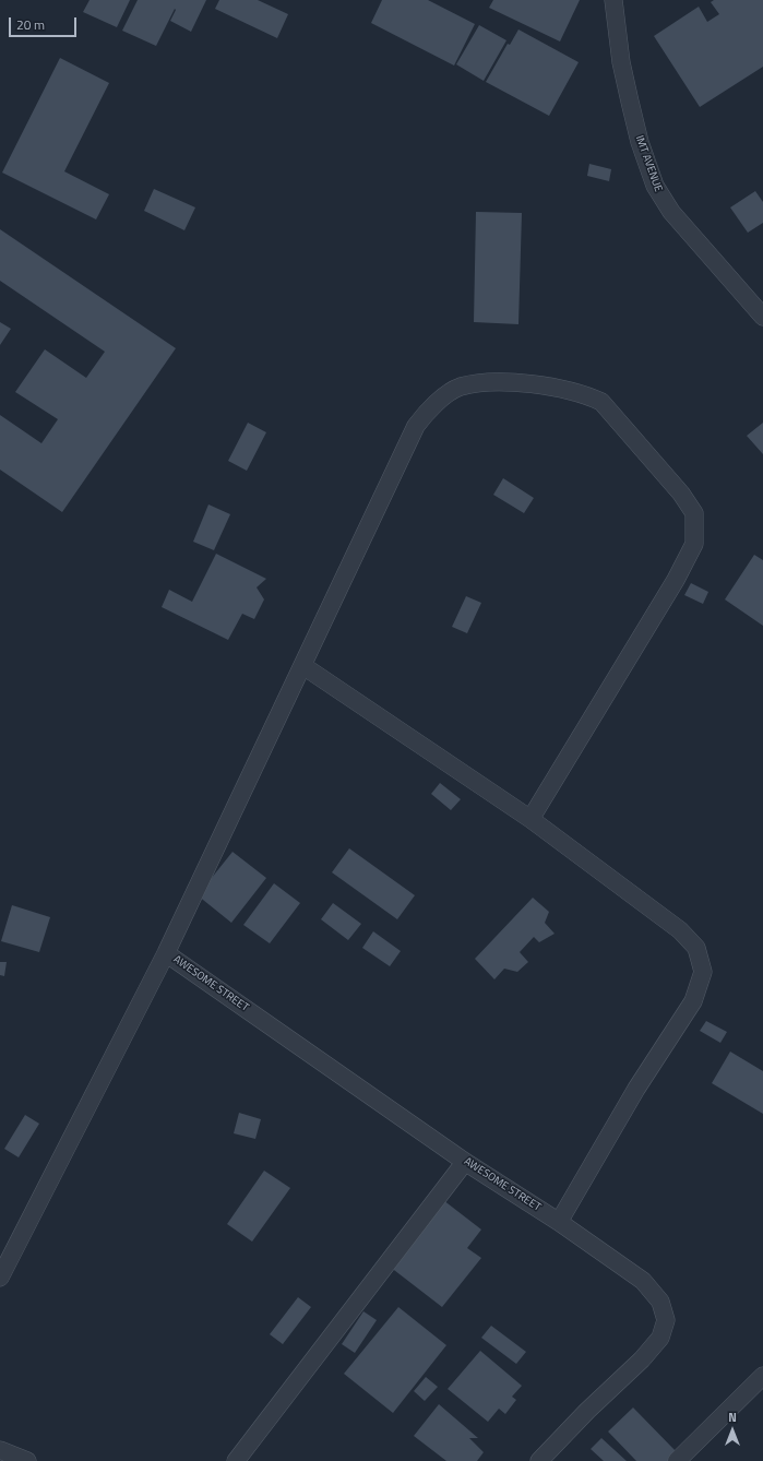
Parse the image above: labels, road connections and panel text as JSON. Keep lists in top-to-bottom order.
{
  "streets": {
    "street": ["IMT AVENUE", "AWESOME STREET"]
  },
  "scale_bar": "20 m",
  "north": "top"
}
